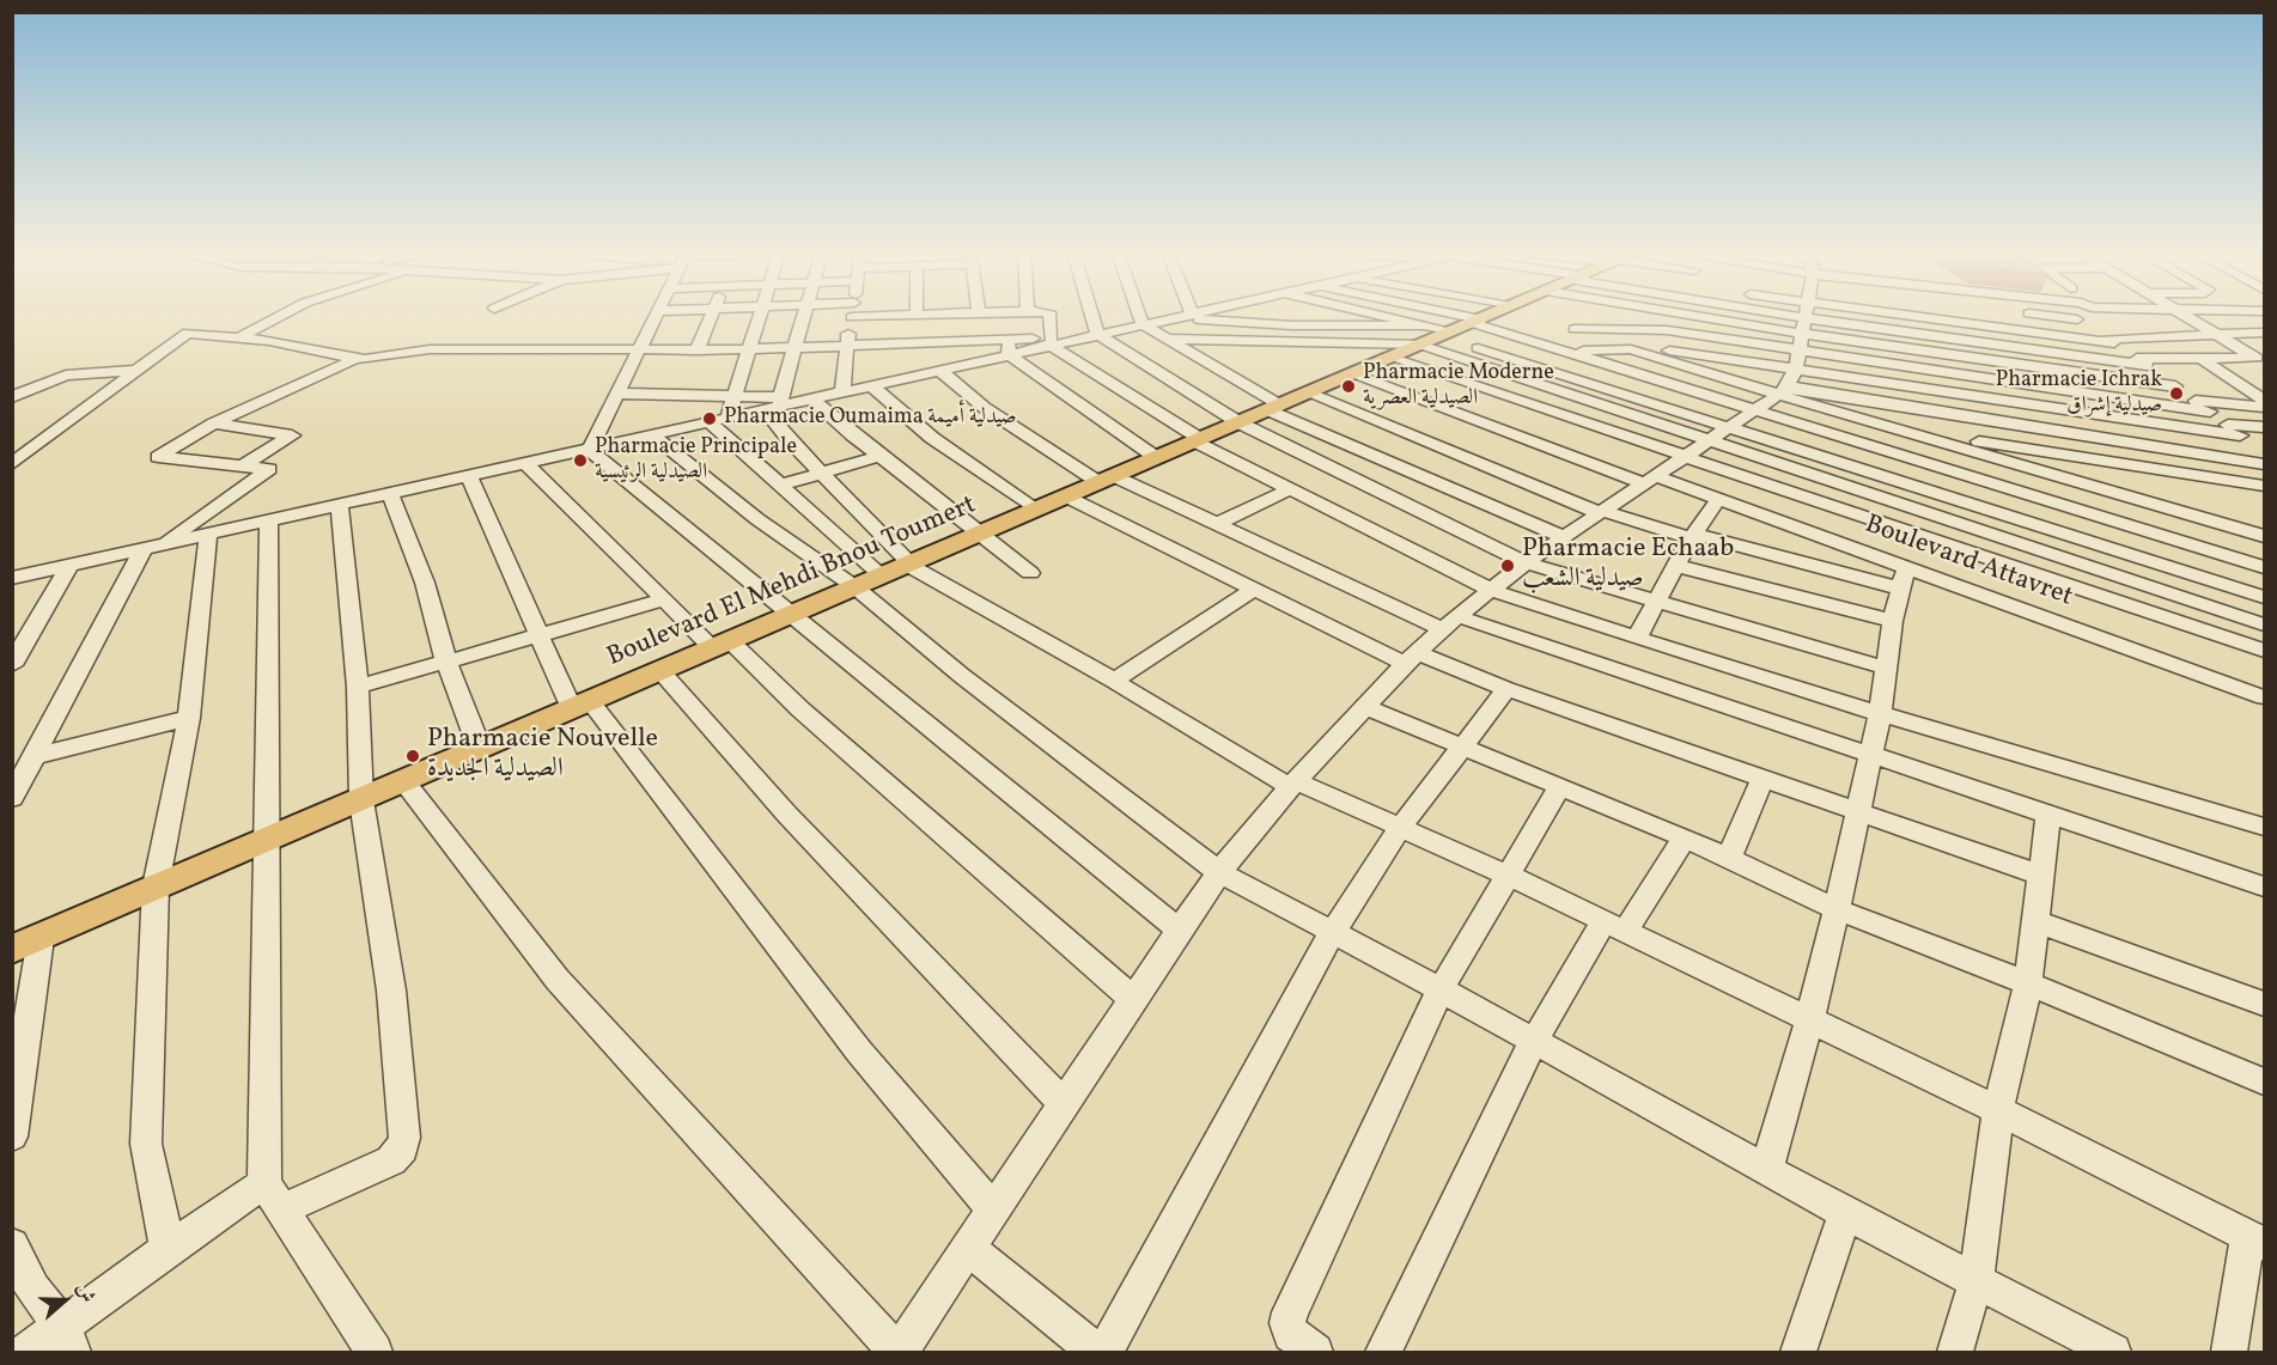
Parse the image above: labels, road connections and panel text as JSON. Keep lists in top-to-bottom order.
{
  "streets": {
    "main road": ["Boulevard El Mehdi Bnou Toumert"],
    "street": ["Boulevard Attavret"]
  },
  "crossings": [
    ["Boulevard Attavret", "Boulevard El Mehdi Bnou Toumert"]
  ],
  "places": [
    "Pharmacie Moderne الصيدلية العصرية",
    "Pharmacie Ichrak صيدلية إشراق",
    "Pharmacie Oumaima صيدلية أميمة",
    "Pharmacie Principale الصيدلية الرئيسية",
    "Pharmacie Echaab صيدلية الشعب",
    "Pharmacie Nouvelle الصيدلية الجديدة"
  ],
  "north": "right"
}
